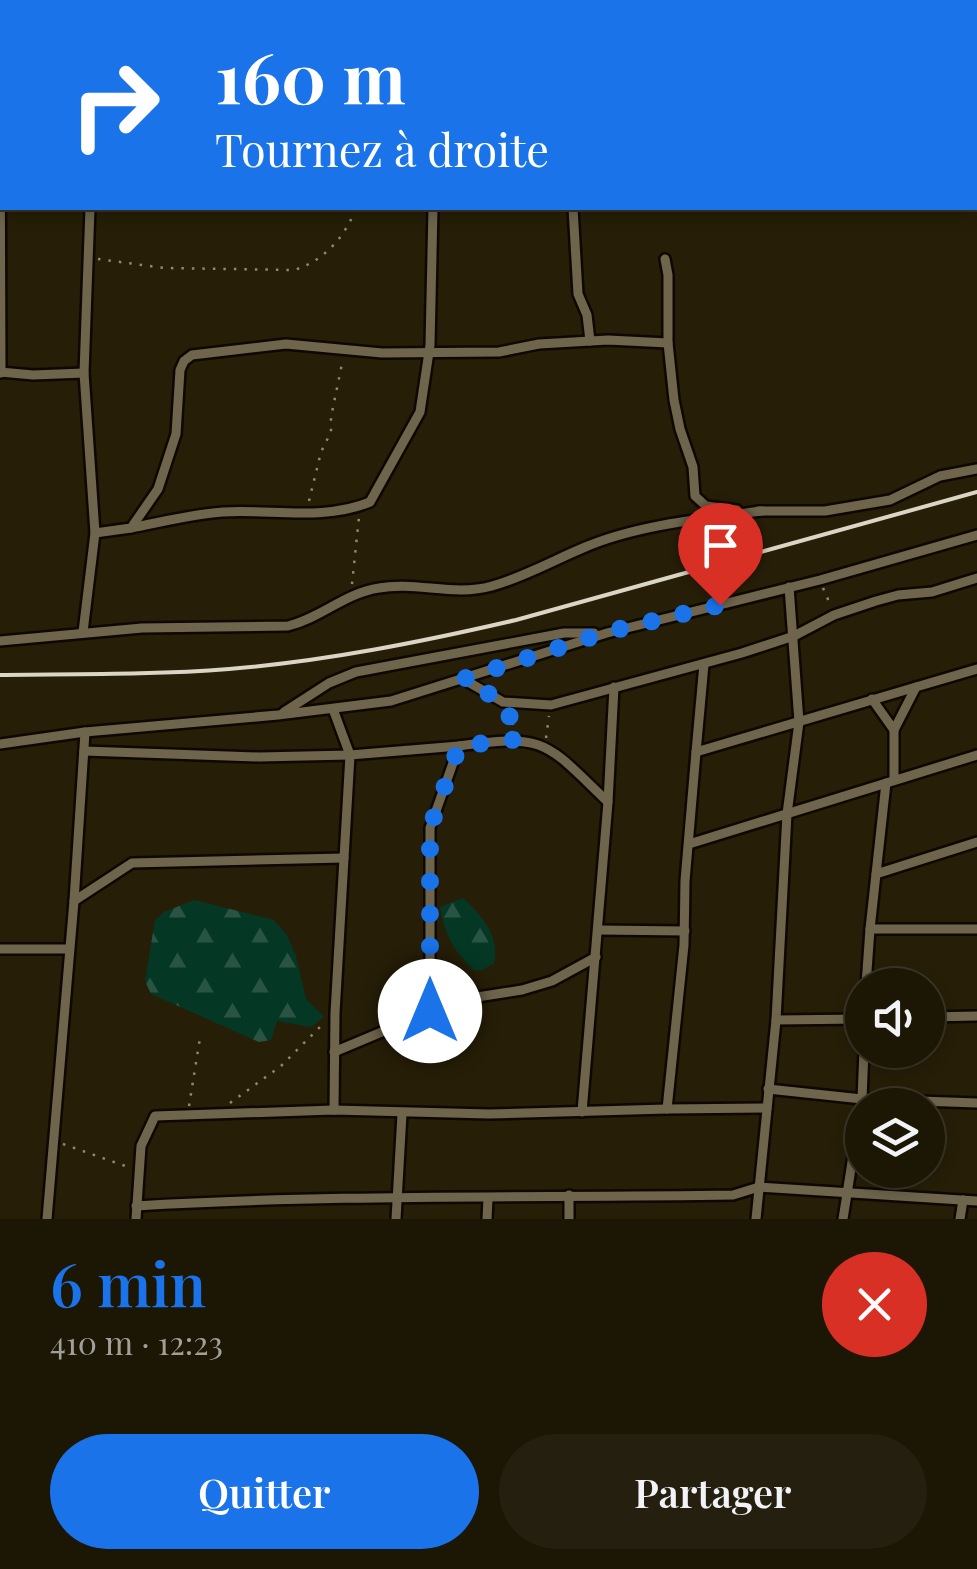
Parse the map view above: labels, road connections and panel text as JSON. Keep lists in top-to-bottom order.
{
  "page": {
    "turn": ["160 m", "Tournez à droite"],
    "heading": ["6 min", "410 m · 12:23"],
    "buttons": ["Quitter", "Partager"]
  }
}
